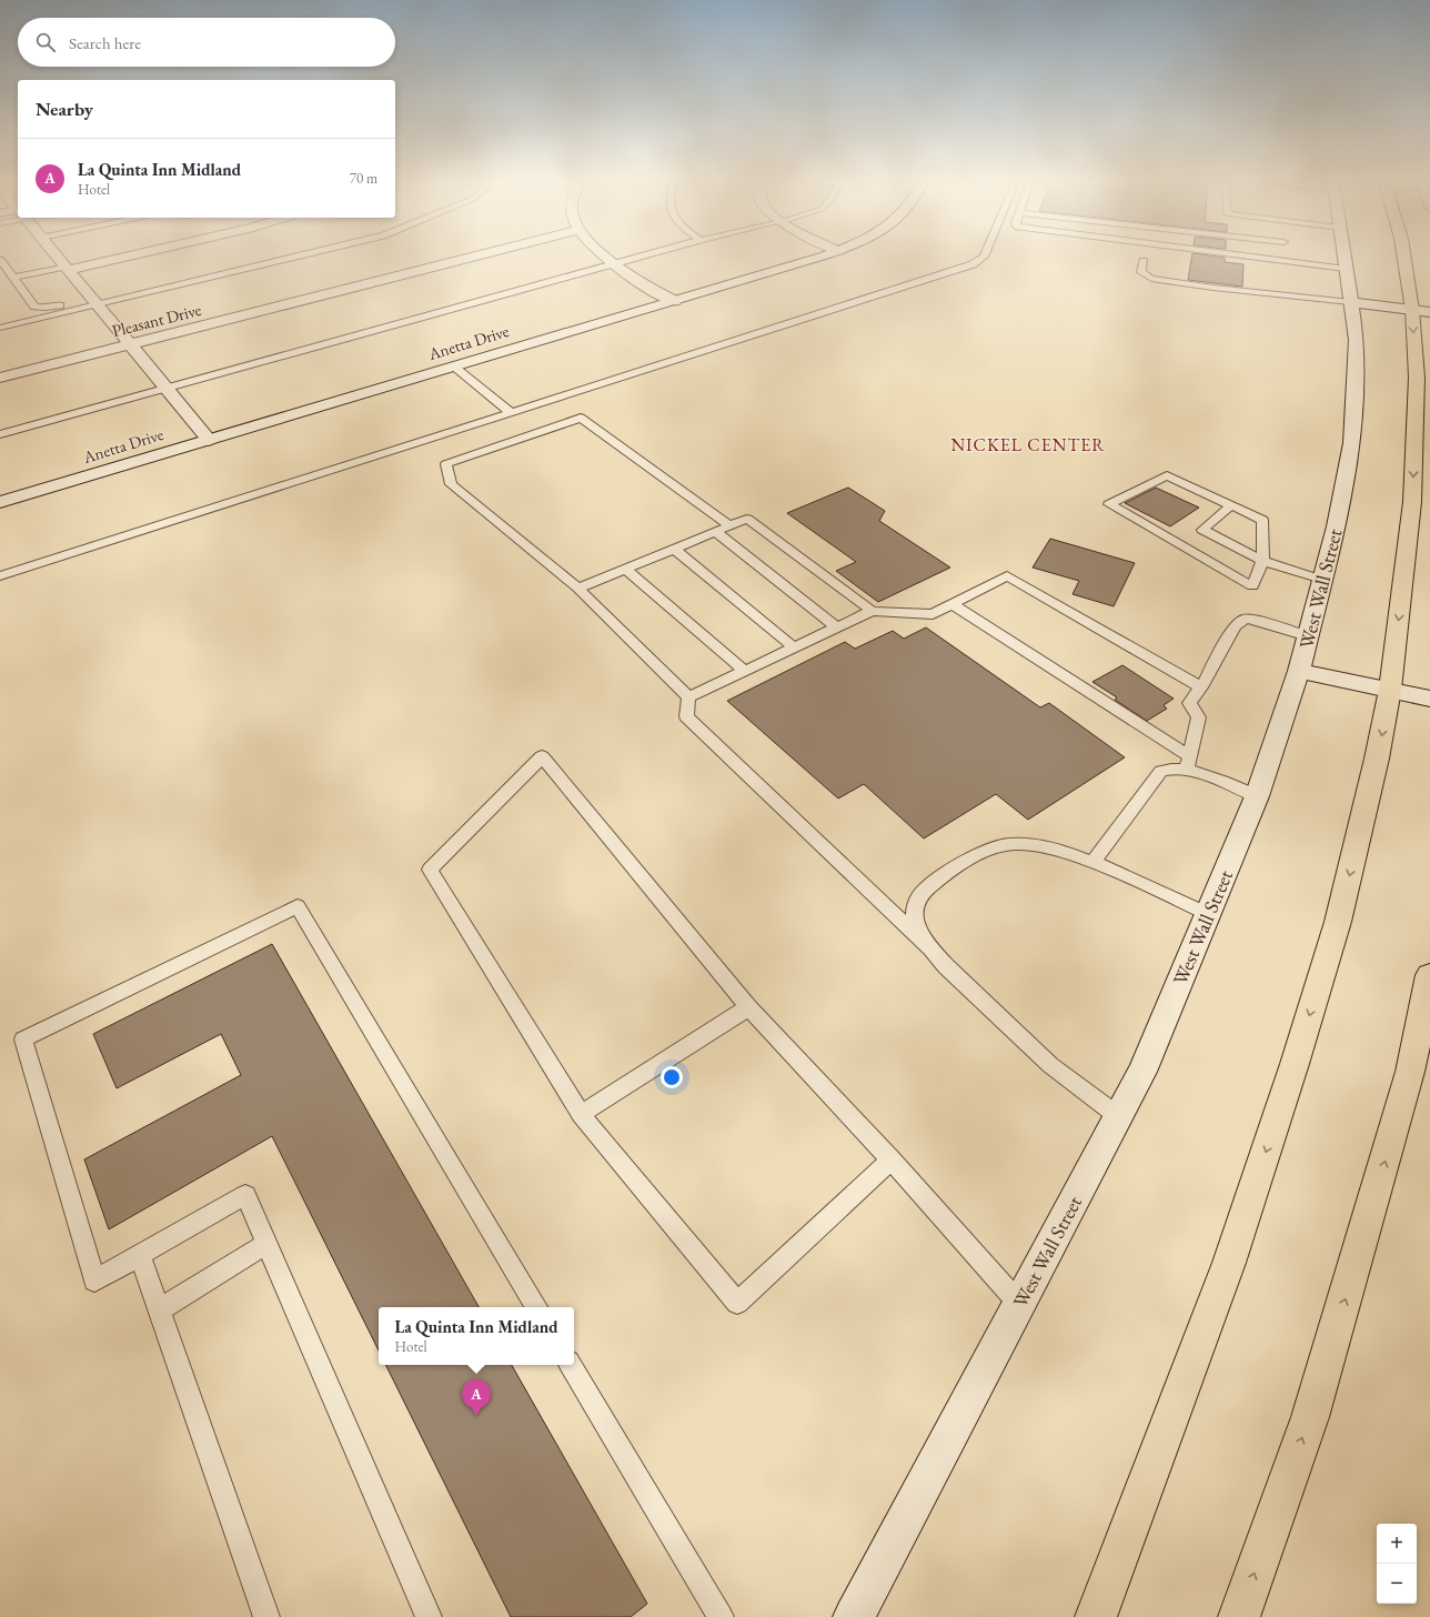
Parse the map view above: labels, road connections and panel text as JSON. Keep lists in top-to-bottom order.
{
  "streets": {
    "street": ["Pleasant Drive", "Anetta Drive", "West Wall Street"]
  },
  "districts": ["NICKEL CENTER"],
  "page": {
    "search": "Search here",
    "heading": "Nearby",
    "list": [
      {
        "mark": "A",
        "name": "La Quinta Inn Midland",
        "note": "Hotel",
        "value": "70 m"
      }
    ],
    "popup": ["La Quinta Inn Midland", "Hotel"],
    "pins": "A",
    "map_buttons": ["+", "−"]
  }
}
